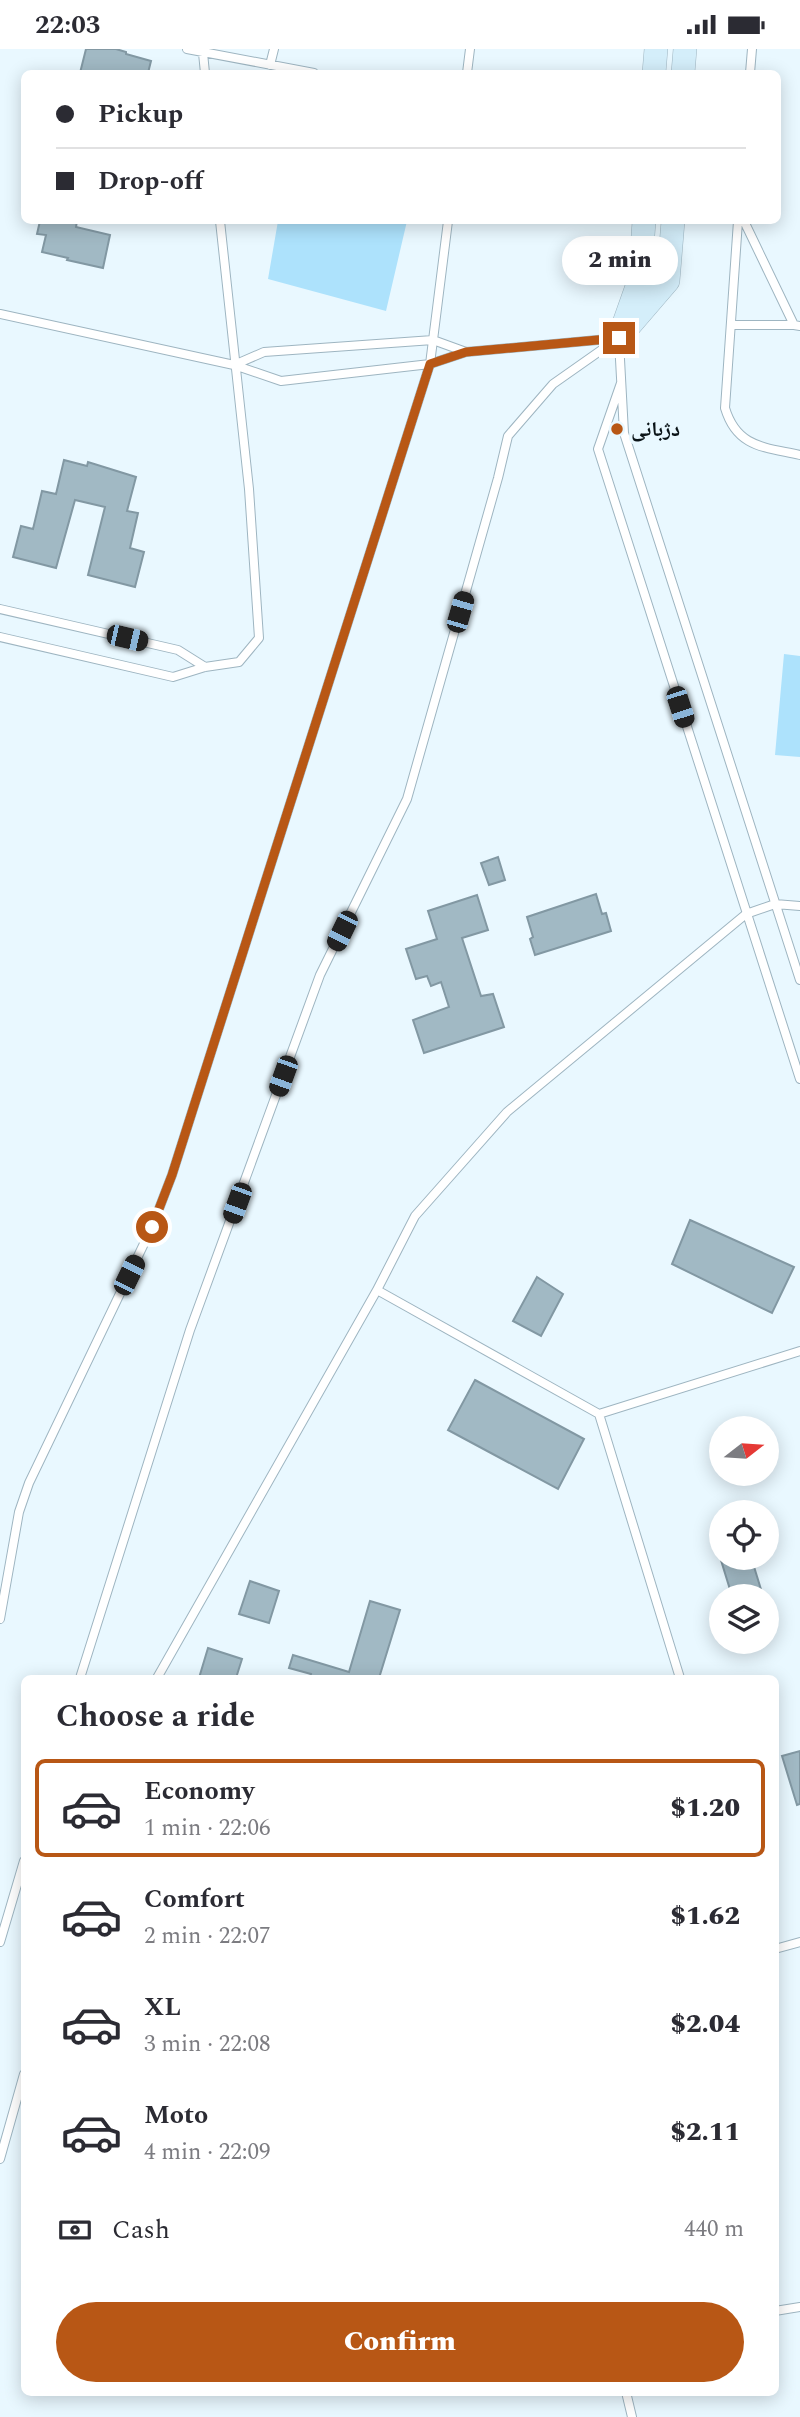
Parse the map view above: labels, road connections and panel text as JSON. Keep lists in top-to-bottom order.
{
  "places": ["دژبانی"],
  "north": "right",
  "page": {
    "status": "22:03",
    "banner": ["Pickup", "Drop-off"],
    "bubble": "2 min",
    "heading": "Choose a ride",
    "list": [
      {
        "name": "Economy",
        "note": "1 min · 22:06",
        "value": "$1.20"
      },
      {
        "name": "Comfort",
        "note": "2 min · 22:07",
        "value": "$1.62"
      },
      {
        "name": "XL",
        "note": "3 min · 22:08",
        "value": "$2.04"
      },
      {
        "name": "Moto",
        "note": "4 min · 22:09",
        "value": "$2.11"
      }
    ],
    "pay": ["Cash", "440 m"],
    "buttons": "Confirm"
  }
}
